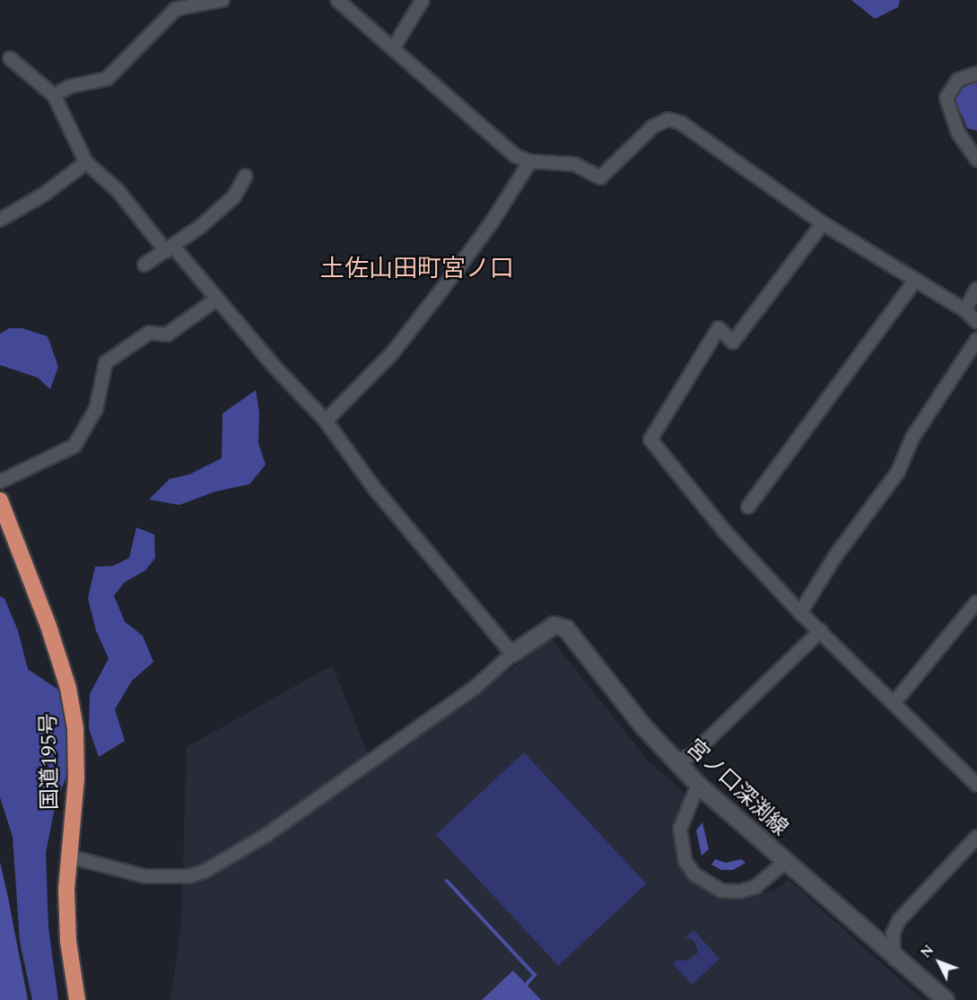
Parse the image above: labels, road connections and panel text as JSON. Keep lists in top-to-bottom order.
{
  "streets": {
    "highway": ["国道195号"],
    "main road": ["宮ノ口深渕線"]
  },
  "districts": ["土佐山田町宮ノ口"],
  "north": "top left"
}
